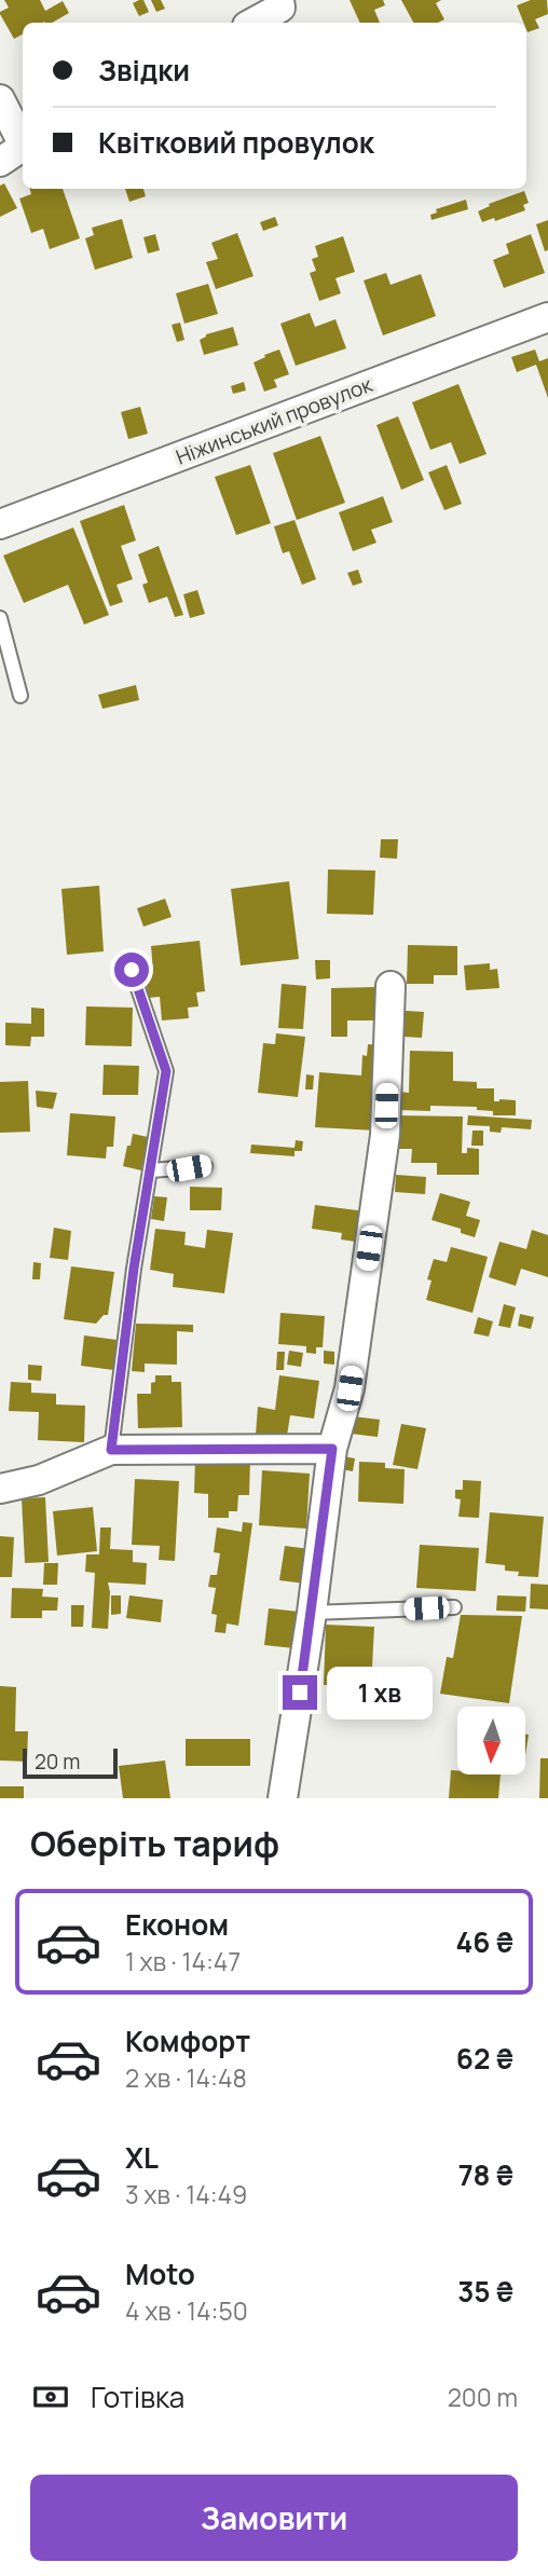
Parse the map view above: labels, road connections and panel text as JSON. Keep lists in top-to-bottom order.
{
  "streets": {
    "street": ["Ніжинський провулок"]
  },
  "scale_bar": "20 m",
  "north": "bottom",
  "page": {
    "banner": ["Звідки", "Квітковий провулок"],
    "bubble": "1 хв",
    "scale": "20 m",
    "heading": "Оберіть тариф",
    "list": [
      {
        "name": "Економ",
        "note": "1 хв · 14:47",
        "value": "46 ₴"
      },
      {
        "name": "Комфорт",
        "note": "2 хв · 14:48",
        "value": "62 ₴"
      },
      {
        "name": "XL",
        "note": "3 хв · 14:49",
        "value": "78 ₴"
      },
      {
        "name": "Moto",
        "note": "4 хв · 14:50",
        "value": "35 ₴"
      }
    ],
    "pay": ["Готівка", "200 m"],
    "buttons": "Замовити"
  }
}
